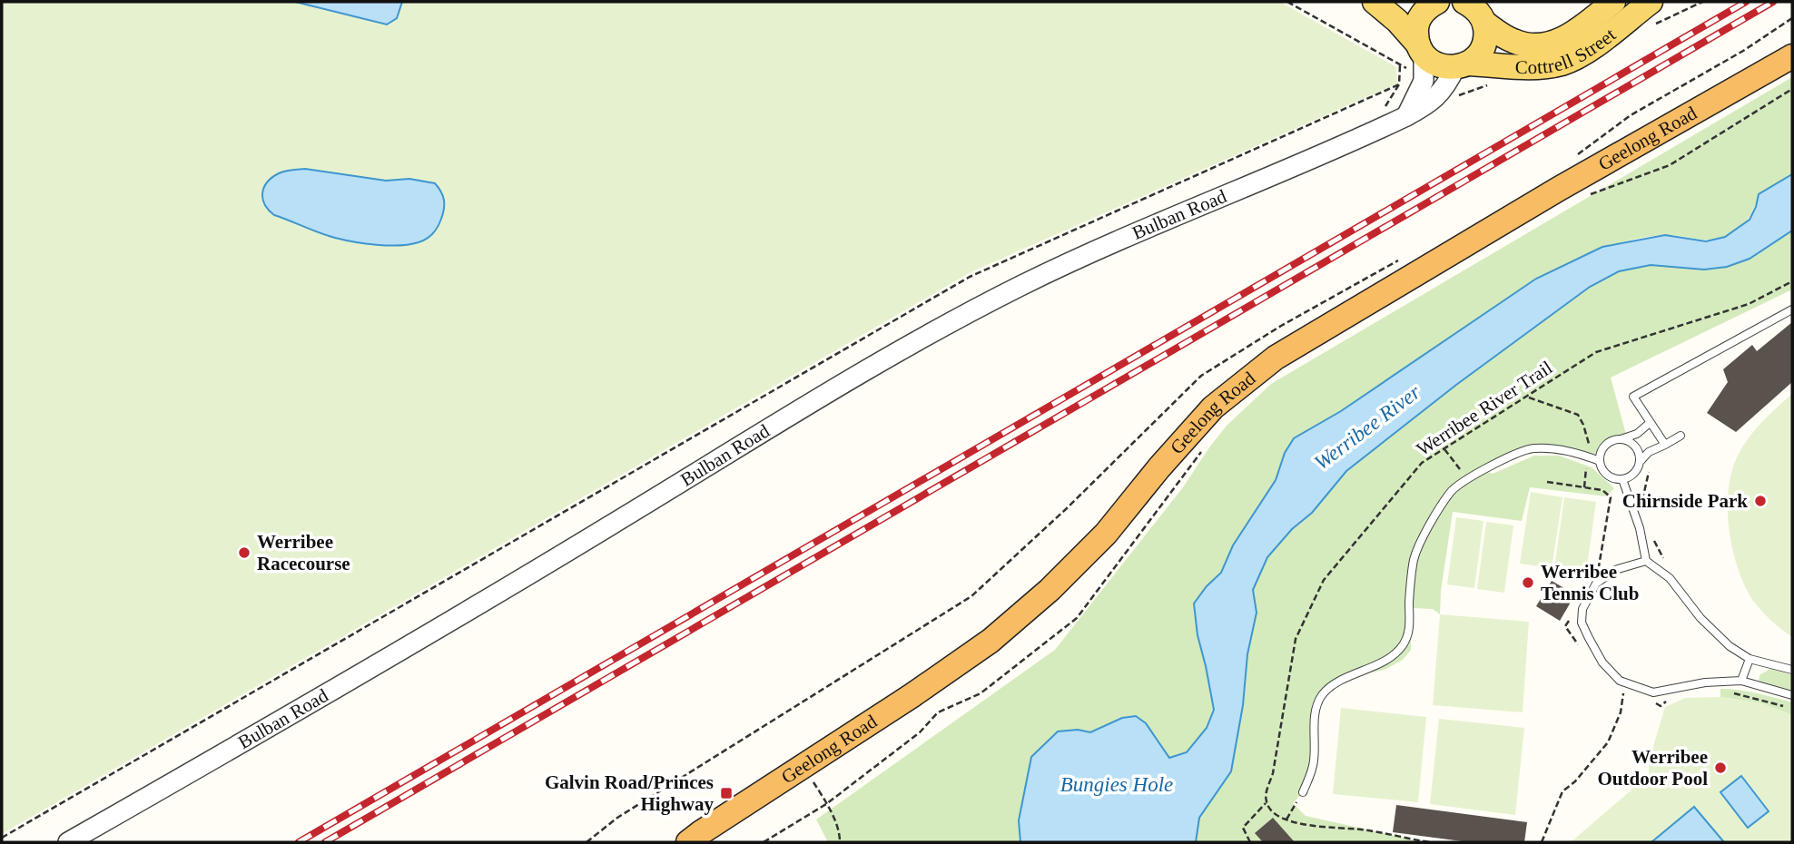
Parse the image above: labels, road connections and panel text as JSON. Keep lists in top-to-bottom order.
{
  "streets": {
    "highway": ["Geelong Road"],
    "main road": ["Cottrell Street"],
    "street": ["Bulban Road"],
    "path": ["Werribee River Trail"]
  },
  "crossings": [
    ["Cottrell Street", "Bulban Road"]
  ],
  "water": ["Werribee River", "Bungies Hole"],
  "places": {
    "other": [
      "Chirnside Park",
      "Werribee Racecourse",
      "Werribee Tennis Club",
      "Werribee Outdoor Pool"
    ],
    "transit": ["Galvin Road/Princes Highway"]
  }
}
